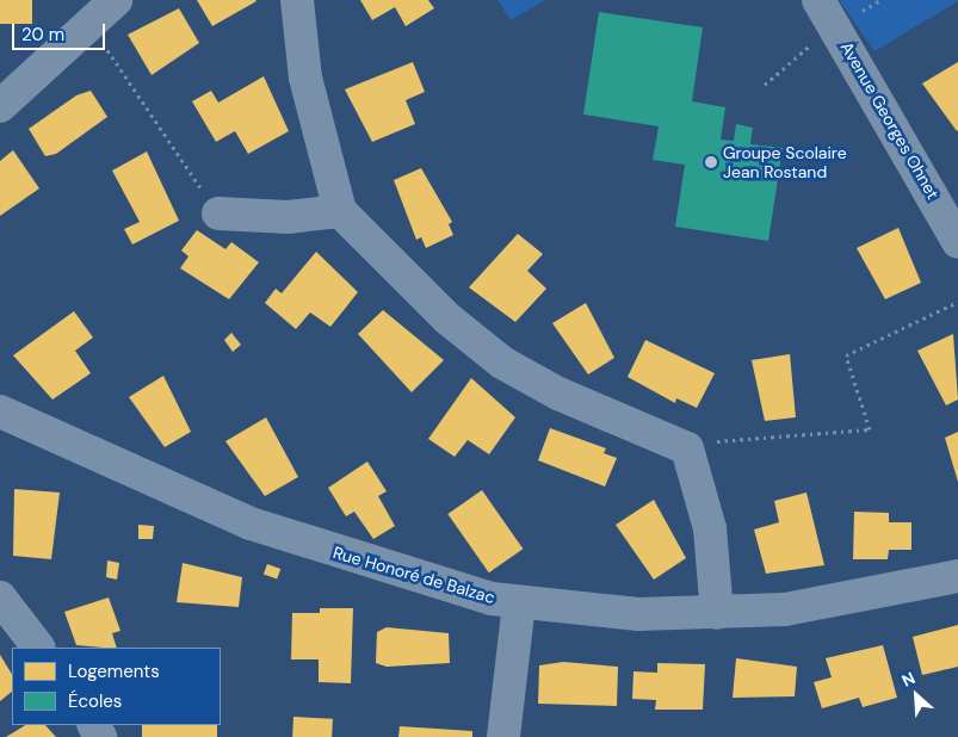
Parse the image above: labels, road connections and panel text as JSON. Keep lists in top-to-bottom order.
{
  "streets": {
    "street": ["Avenue Georges Ohnet", "Rue Honoré de Balzac"]
  },
  "places": ["Groupe Scolaire Jean Rostand"],
  "legend": ["Logements", "Écoles"],
  "scale_bar": "20 m",
  "north": "top left"
}
